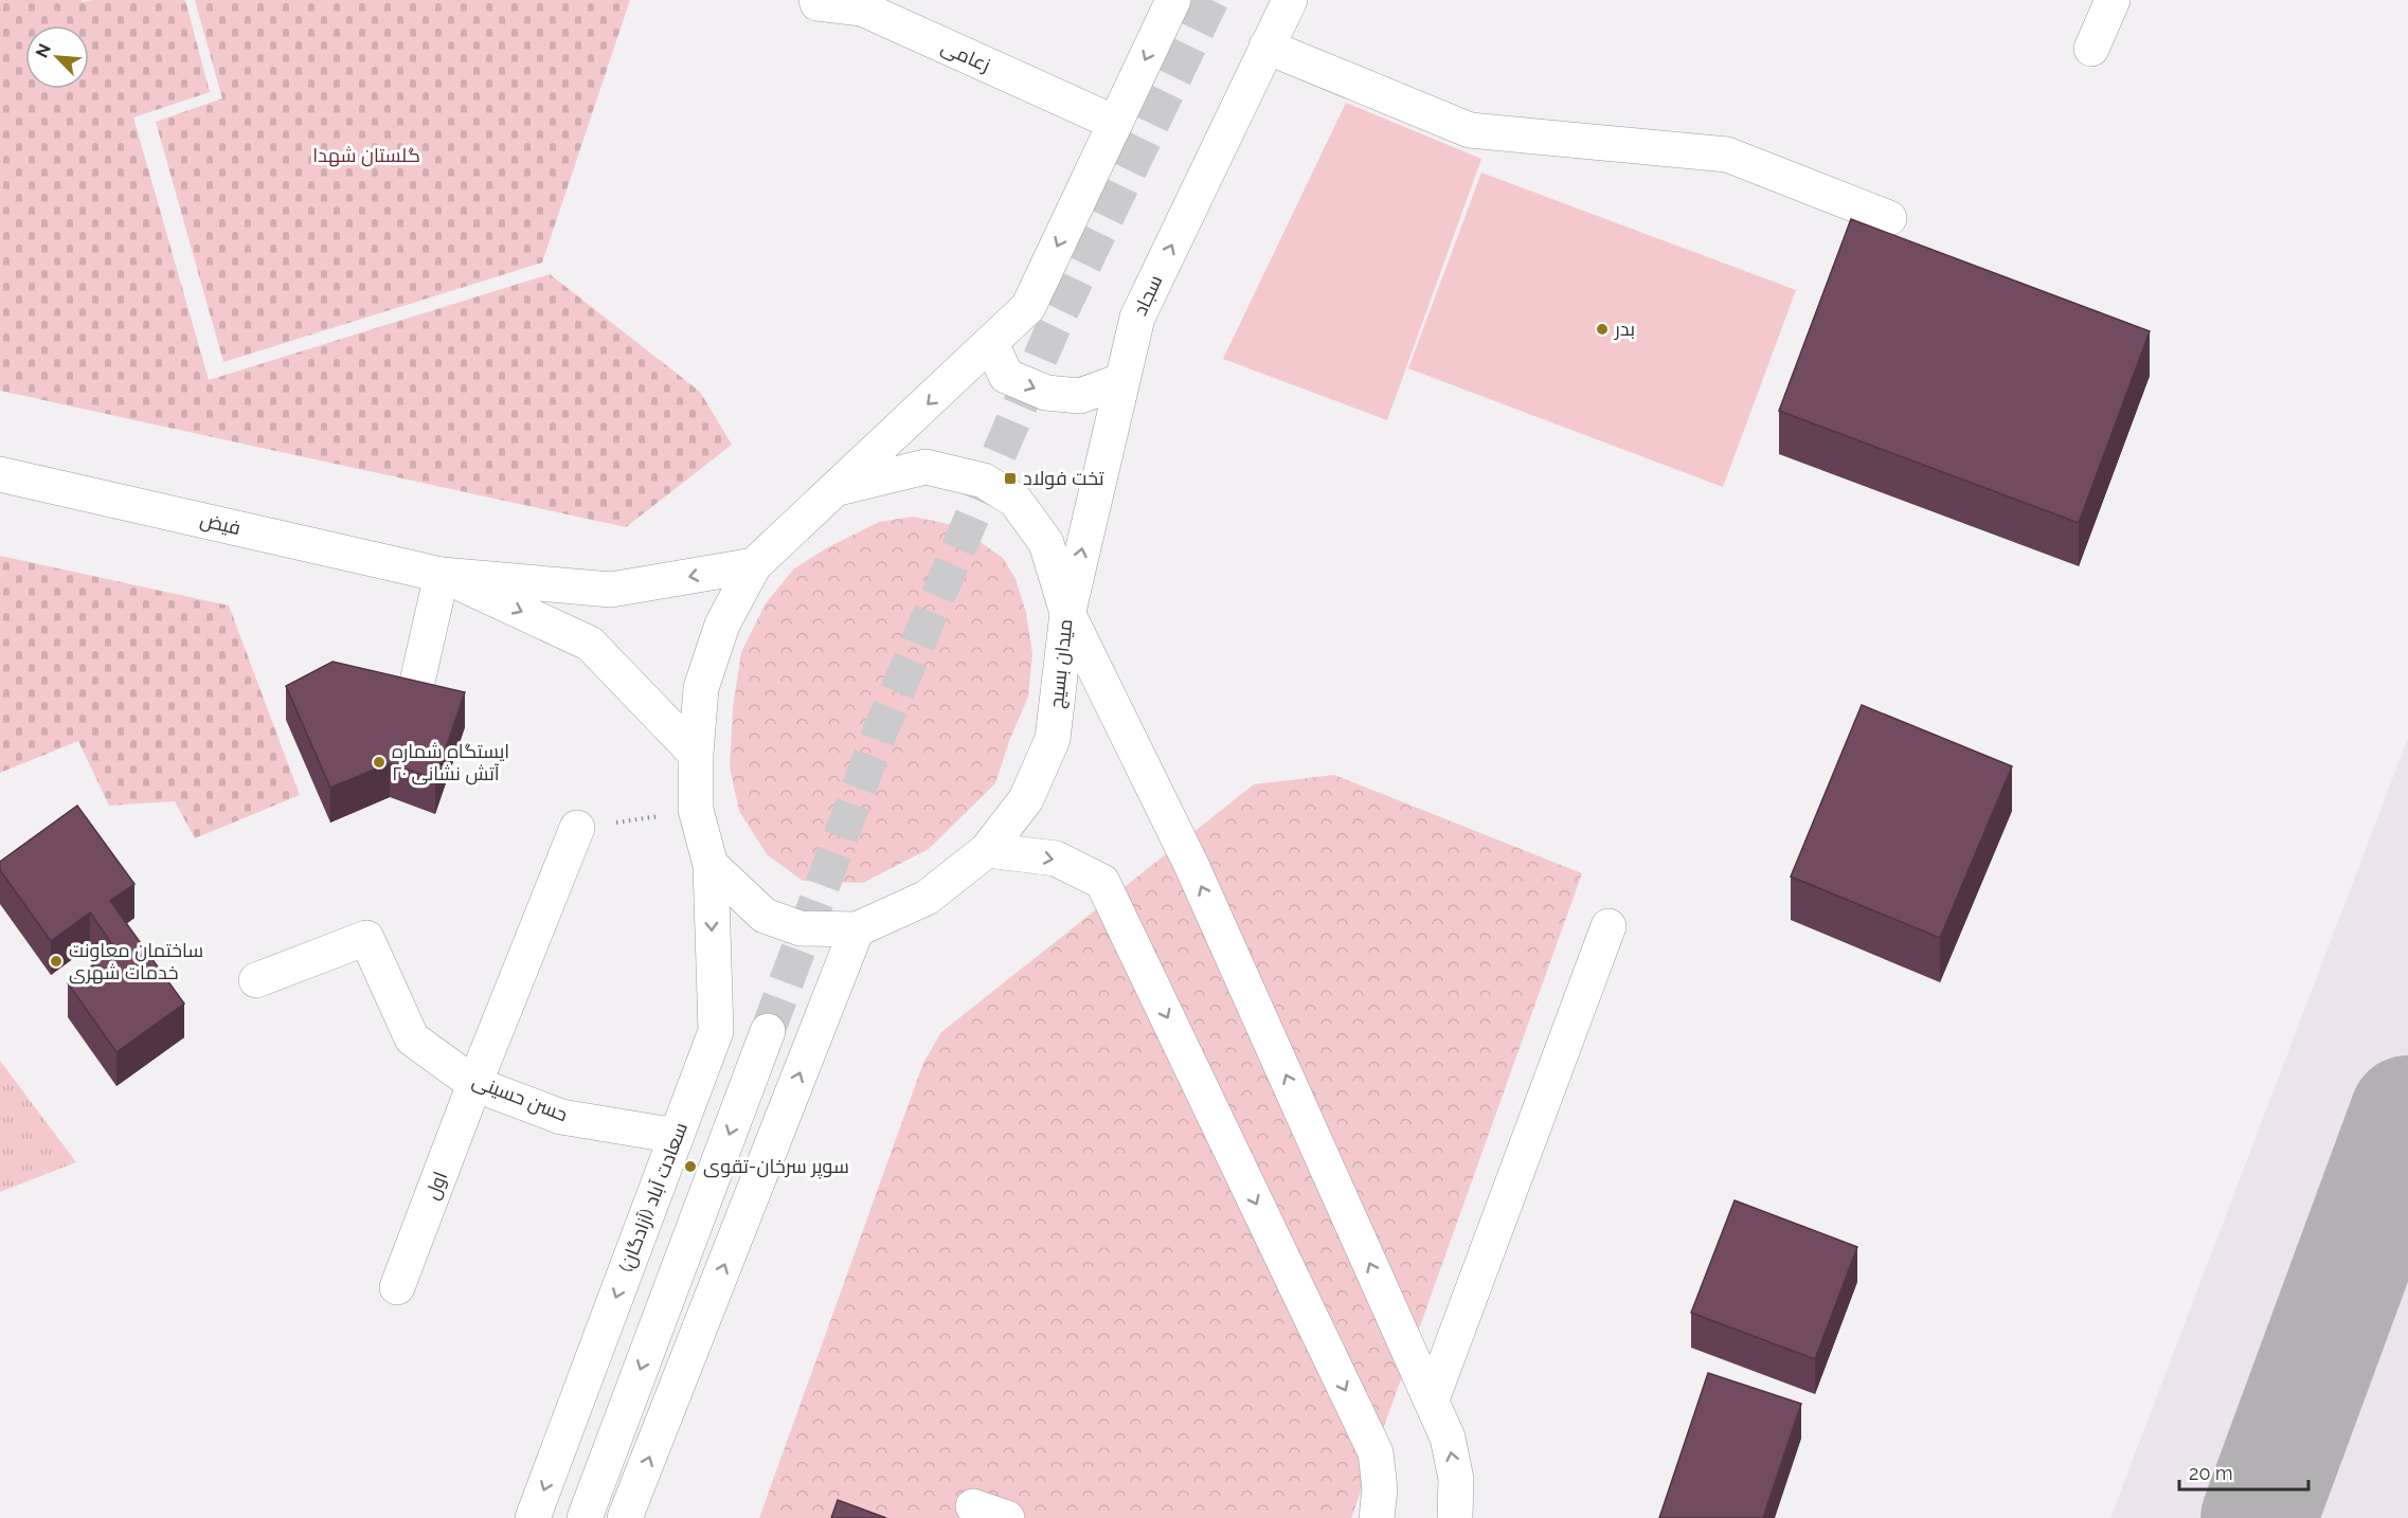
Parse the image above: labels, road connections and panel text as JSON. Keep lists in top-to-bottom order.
{
  "streets": {
    "main road": [
      "زعامی",
      "سجاد",
      "فیض",
      "میدان بسیج",
      "حسن حسینی",
      "اول",
      "سعادت آباد (آزادگان)"
    ]
  },
  "crossings": [
    ["سجاد", "میدان بسیج"],
    ["میدان بسیج", "سعادت آباد (آزادگان)"],
    ["حسن حسینی", "اول"],
    ["حسن حسینی", "سعادت آباد (آزادگان)"]
  ],
  "parks": ["گلستان شهدا"],
  "places": {
    "other": [
      "بدر",
      "ایستگاه شماره ۲۰ آتش نشانی",
      "ساختمان معاونت خدمات شهری",
      "سوپر سرخان-تقوی"
    ],
    "transit": ["تخت فولاد"]
  },
  "scale_bar": "20 m",
  "north": "top left"
}
